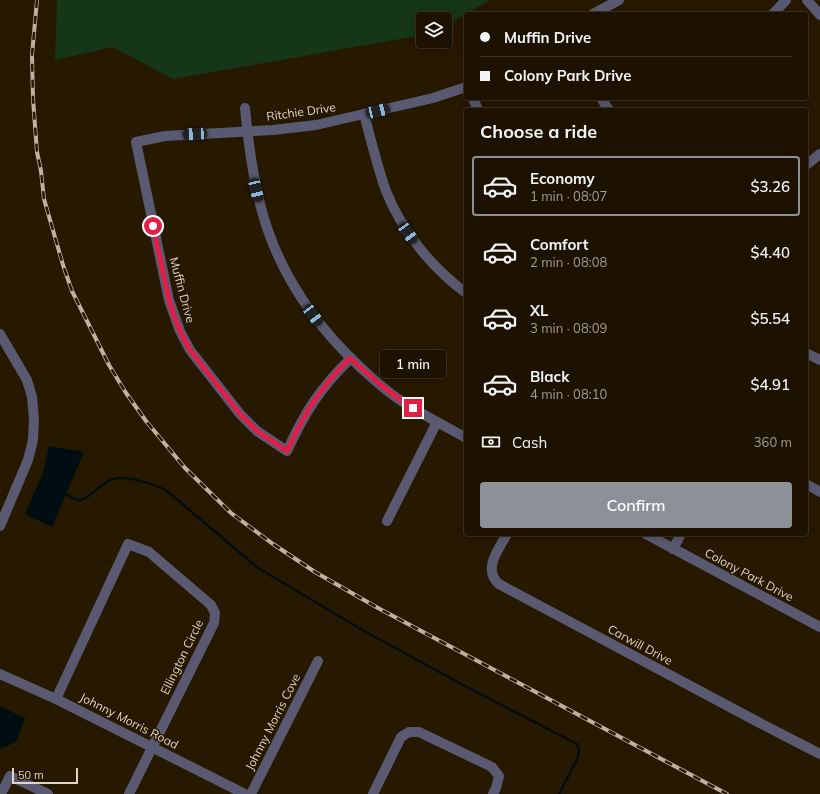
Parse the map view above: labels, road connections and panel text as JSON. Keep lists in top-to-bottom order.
{
  "streets": {
    "street": [
      "Ritchie Drive",
      "Muffin Drive",
      "Colony Park Drive",
      "Carwill Drive",
      "Ellington Circle",
      "Johnny Morris Road",
      "Johnny Morris Cove"
    ]
  },
  "crossings": [
    ["Ritchie Drive", "Muffin Drive"],
    ["Ellington Circle", "Johnny Morris Road"]
  ],
  "scale_bar": "50 m",
  "page": {
    "banner": ["Muffin Drive", "Colony Park Drive"],
    "heading": "Choose a ride",
    "list": [
      {
        "name": "Economy",
        "note": "1 min · 08:07",
        "value": "$3.26"
      },
      {
        "name": "Comfort",
        "note": "2 min · 08:08",
        "value": "$4.40"
      },
      {
        "name": "XL",
        "note": "3 min · 08:09",
        "value": "$5.54"
      },
      {
        "name": "Black",
        "note": "4 min · 08:10",
        "value": "$4.91"
      }
    ],
    "bubble": "1 min",
    "pay": ["Cash", "360 m"],
    "buttons": "Confirm",
    "scale": "50 m"
  }
}
